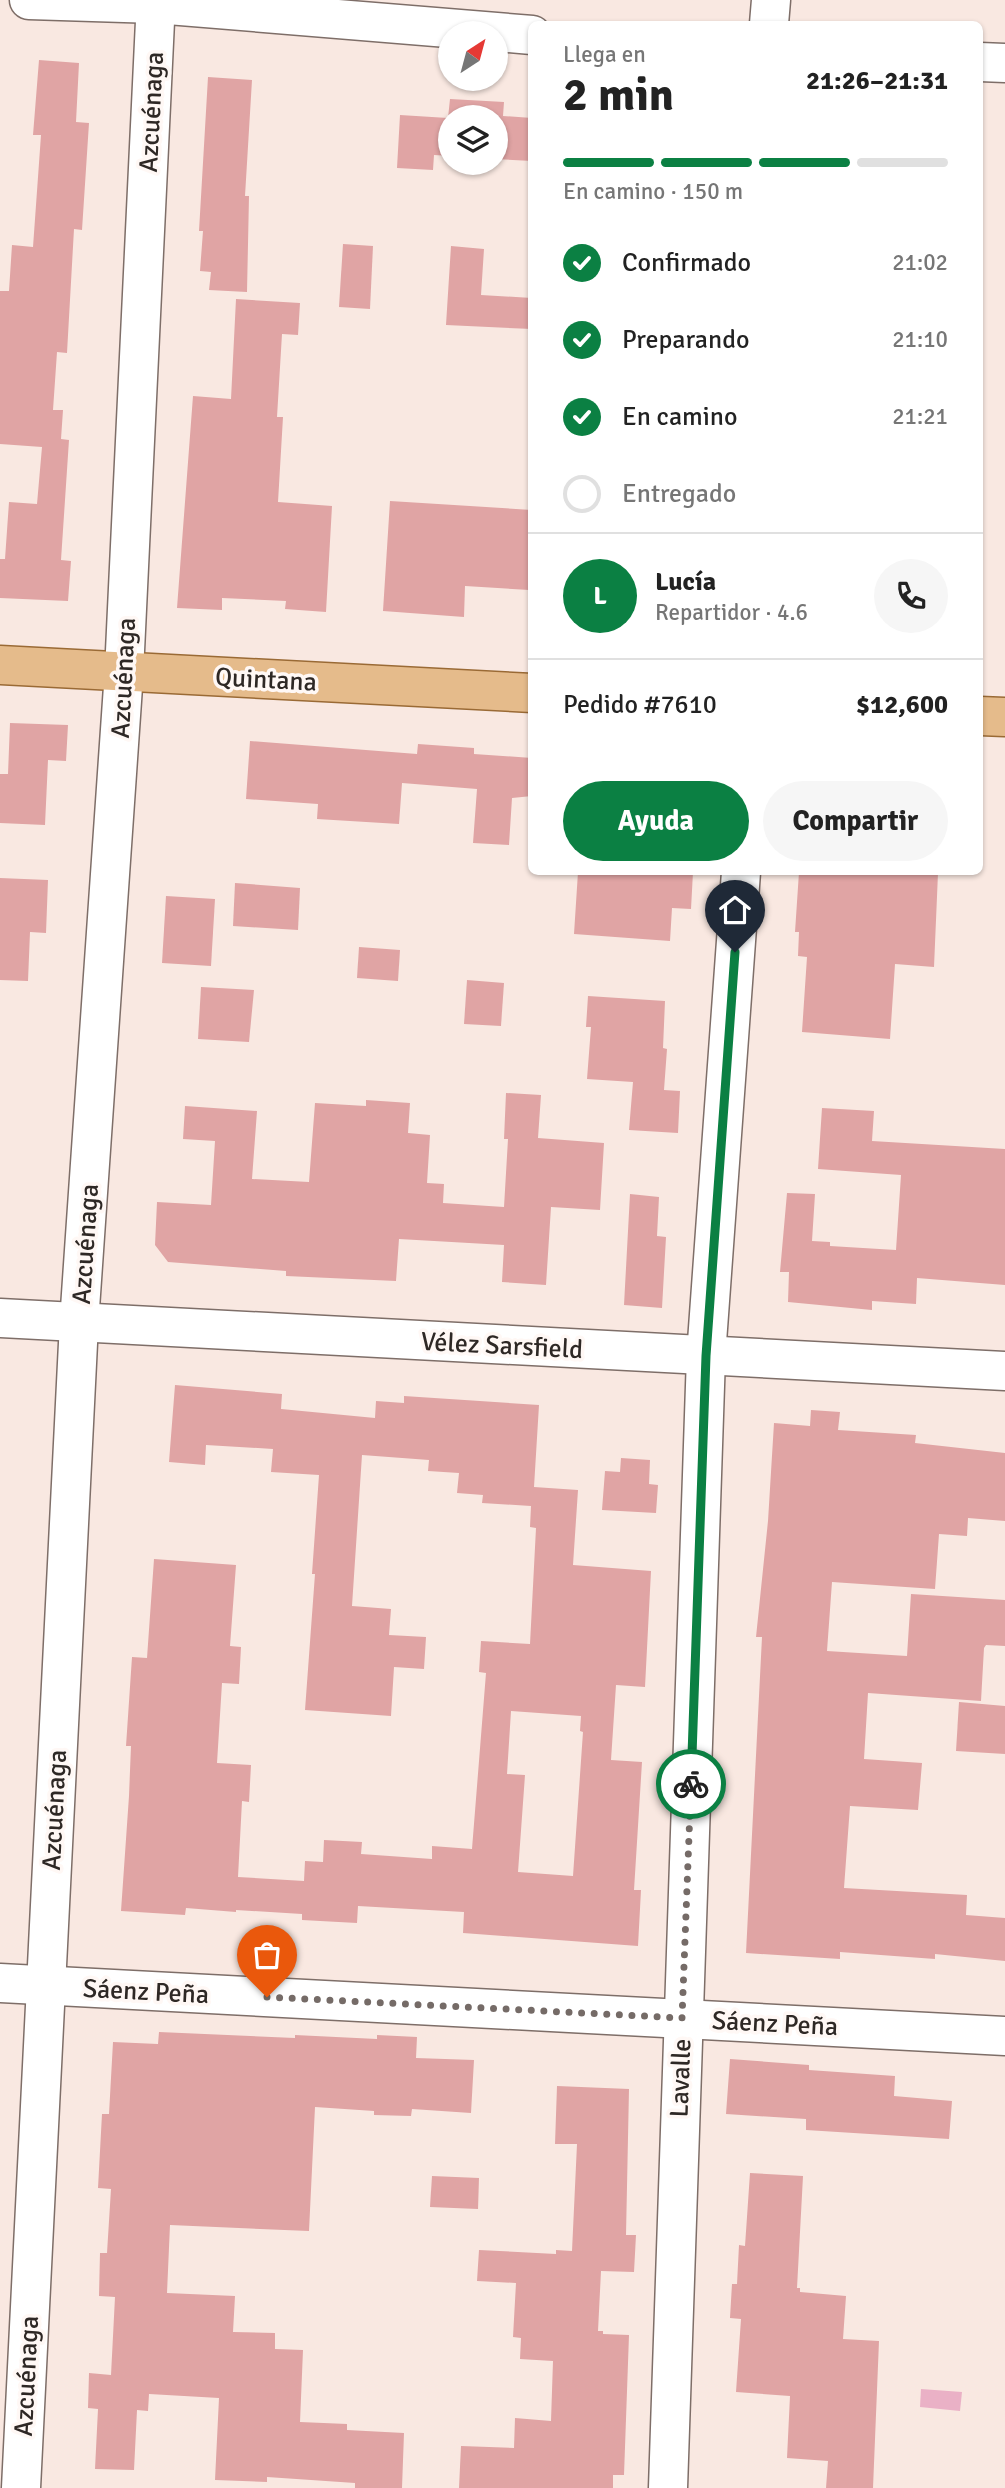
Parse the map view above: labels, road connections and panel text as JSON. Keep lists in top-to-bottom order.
{
  "streets": {
    "main road": ["Quintana"],
    "street": [
      "Azcuénaga",
      "Vélez Sarsfield",
      "Sáenz Peña",
      "Lavalle"
    ]
  },
  "crossings": [
    ["Azcuénaga", "Quintana"],
    ["Azcuénaga", "Vélez Sarsfield"],
    ["Azcuénaga", "Sáenz Peña"],
    ["Vélez Sarsfield", "Lavalle"],
    ["Sáenz Peña", "Lavalle"]
  ],
  "north": "top right",
  "page": {
    "heading": ["2 min", "Llega en", "21:26–21:31"],
    "panel": [
      "Lucía",
      "Repartidor · 4.6",
      "Pedido #7610",
      "$12,600"
    ],
    "bar": "En camino · 150 m",
    "list": [
      ["Confirmado", "21:02"],
      ["Preparando", "21:10"],
      ["En camino", "21:21"],
      "Entregado"
    ],
    "round": "L",
    "buttons": ["Ayuda", "Compartir"]
  }
}
